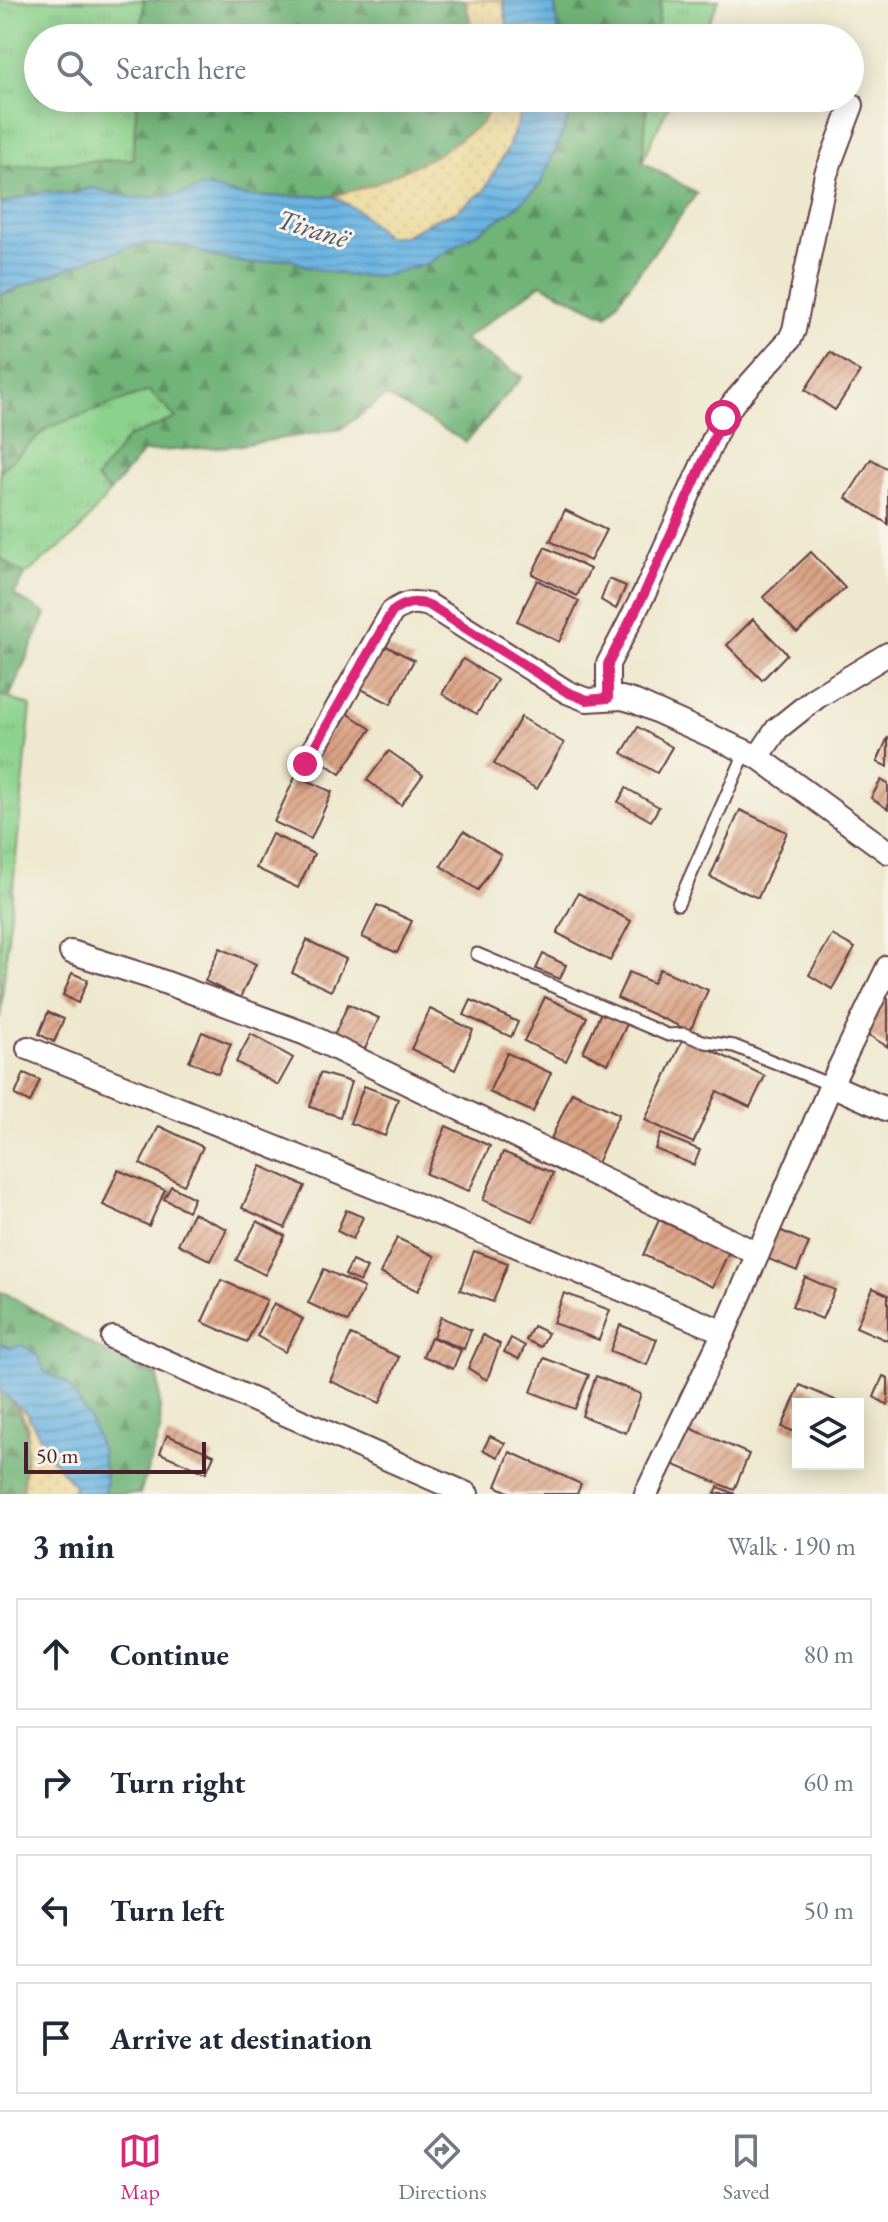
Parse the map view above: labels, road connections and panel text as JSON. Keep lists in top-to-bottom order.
{
  "water": ["Tiranë"],
  "scale_bar": "50 m",
  "page": {
    "search": "Search here",
    "scale": "50 m",
    "heading": ["3 min", "Walk · 190 m"],
    "list": [
      ["Continue", "80 m"],
      ["Turn right", "60 m"],
      ["Turn left", "50 m"],
      "Arrive at destination"
    ],
    "nav": ["Map", "Directions", "Saved"]
  }
}
